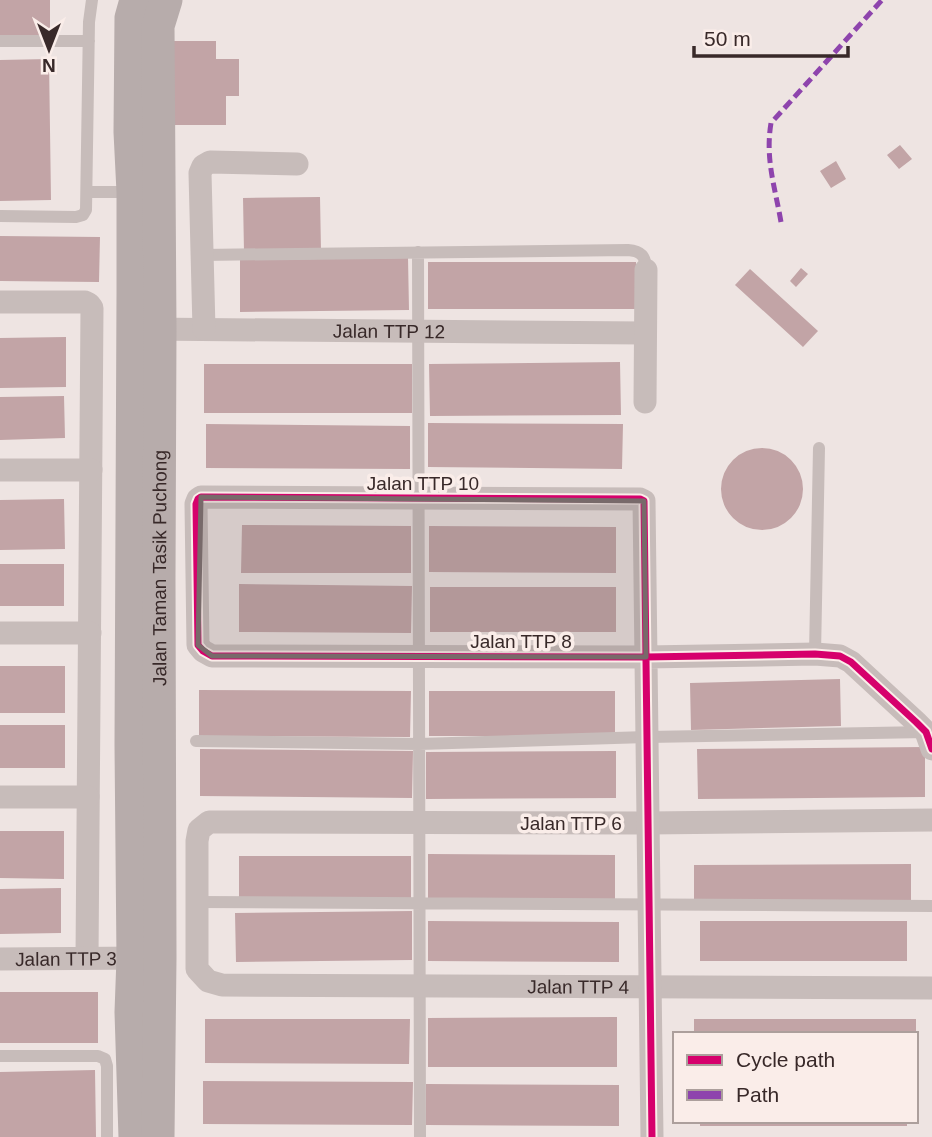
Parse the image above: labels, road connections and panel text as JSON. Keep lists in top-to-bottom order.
{
  "streets": {
    "street": [
      "Jalan TTP 12",
      "Jalan TTP 10",
      "Jalan Taman Tasik Puchong",
      "Jalan TTP 8",
      "Jalan TTP 6",
      "Jalan TTP 3",
      "Jalan TTP 4"
    ]
  },
  "crossings": [
    ["Jalan TTP 12", "Jalan Taman Tasik Puchong"],
    ["Jalan TTP 10", "Jalan TTP 8"],
    ["Jalan Taman Tasik Puchong", "Jalan TTP 3"],
    ["Jalan TTP 6", "Jalan TTP 4"]
  ],
  "legend": ["Cycle path", "Path"],
  "scale_bar": "50 m",
  "north": "bottom"
}
